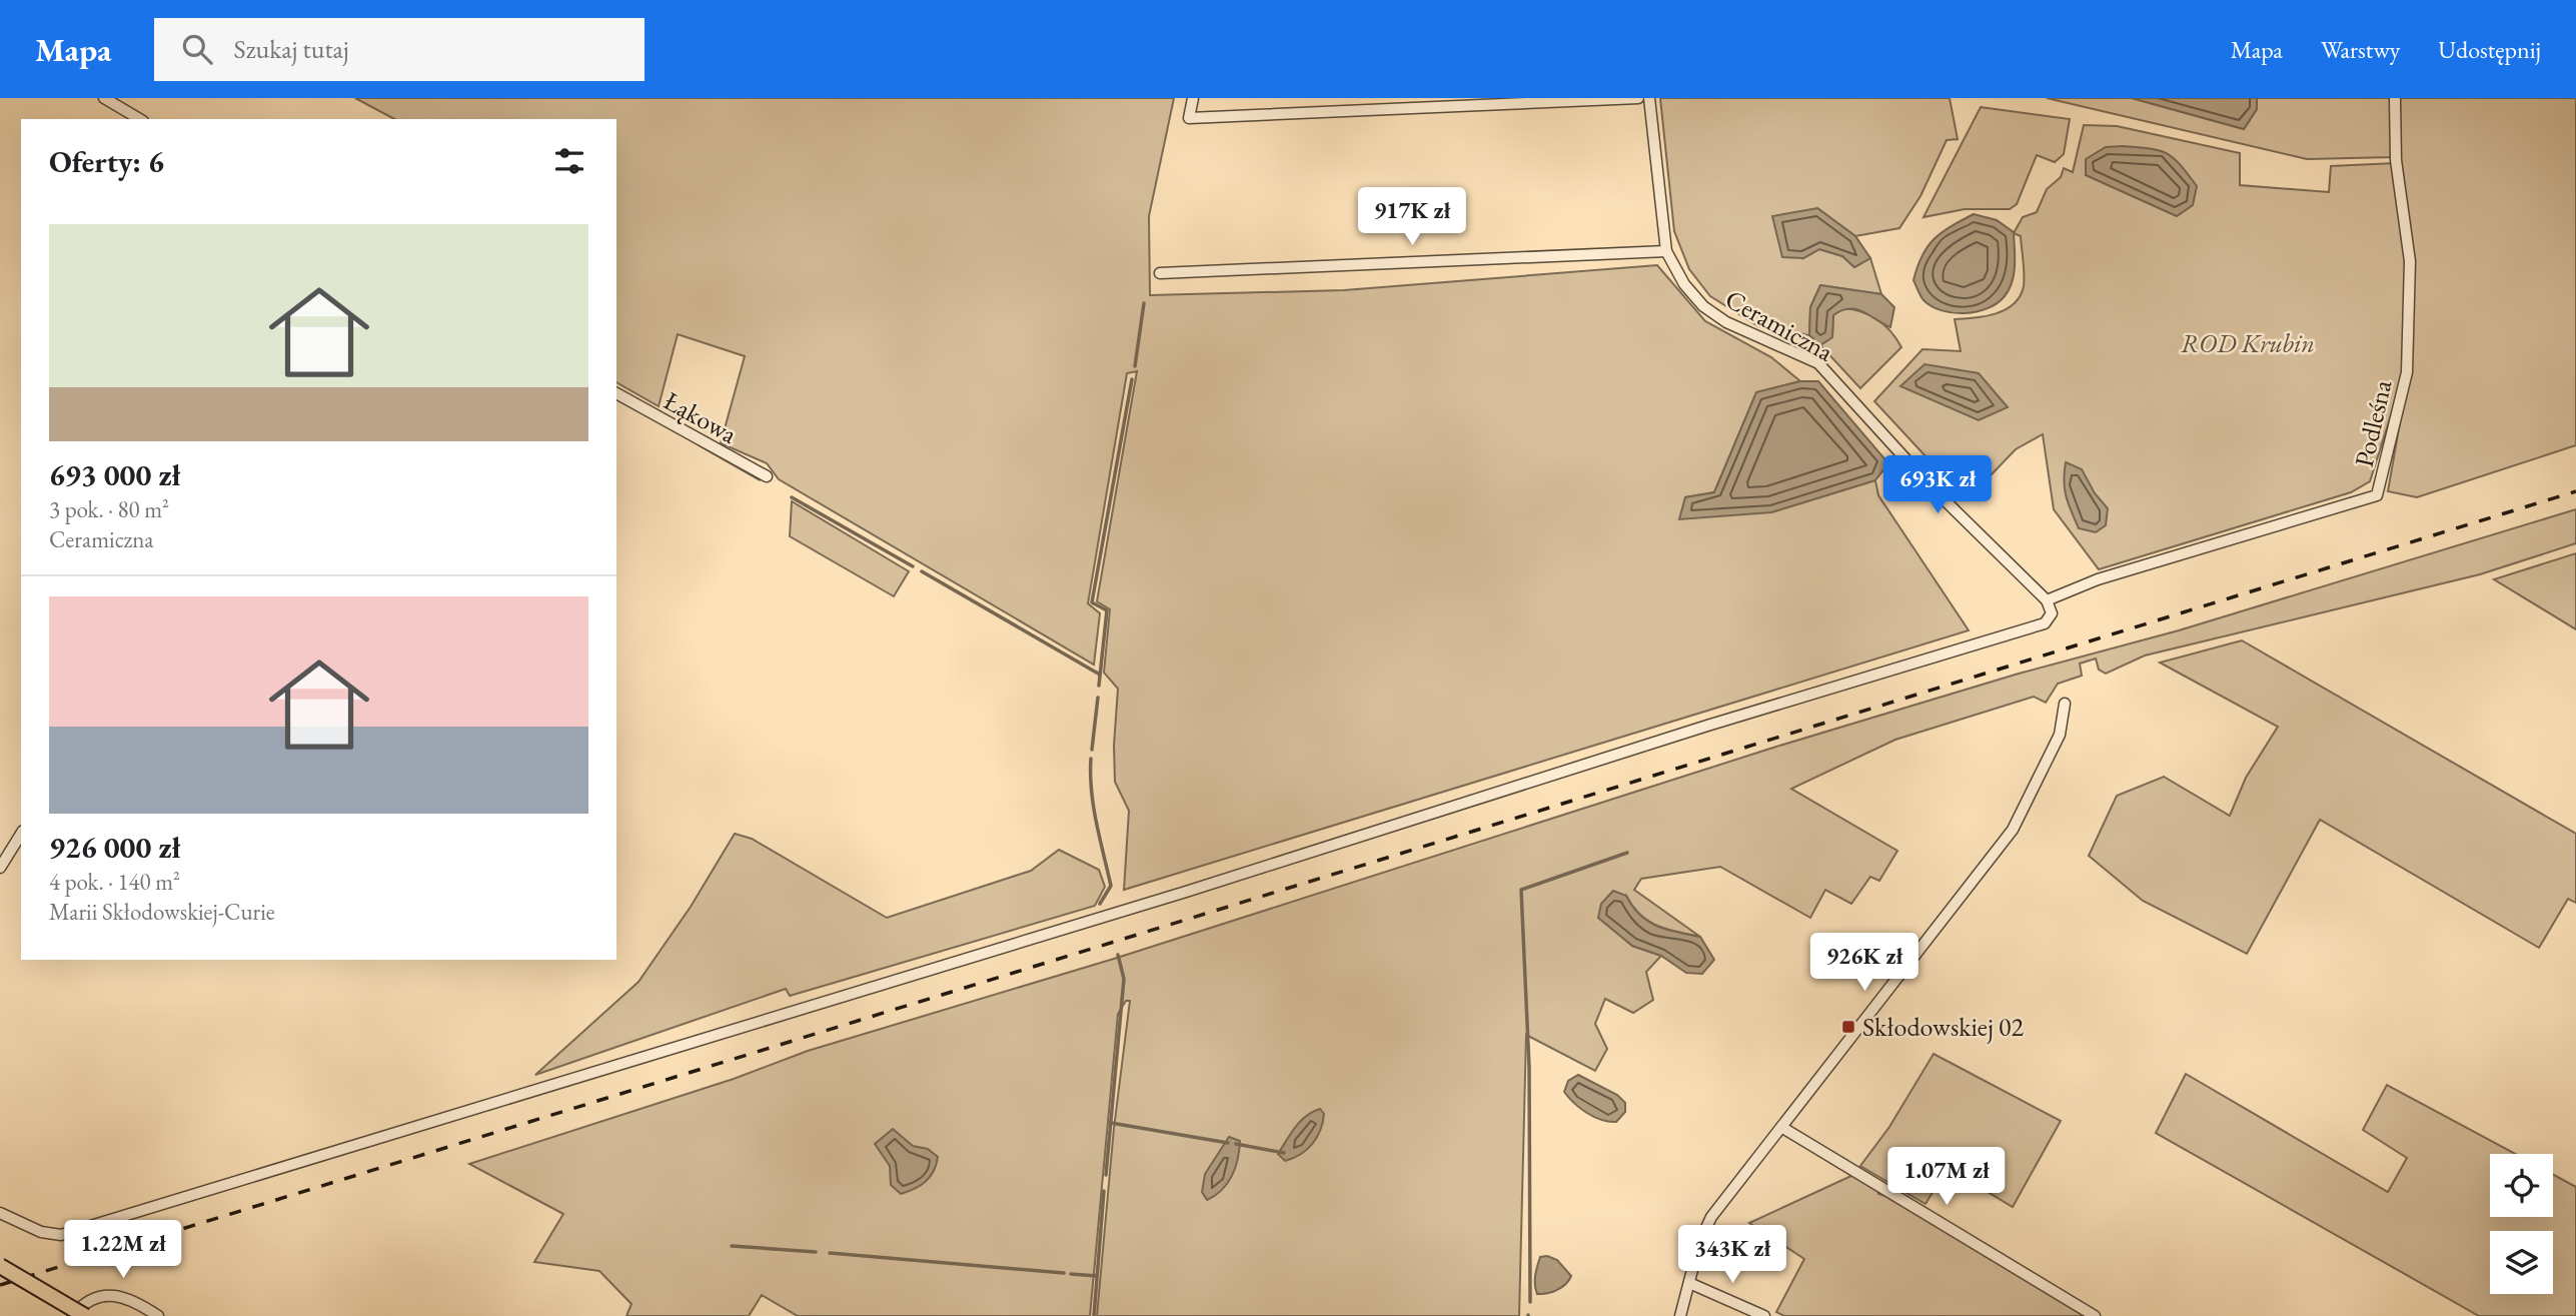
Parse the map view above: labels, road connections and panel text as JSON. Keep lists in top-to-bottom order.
{
  "streets": {
    "street": ["Ceramiczna", "Łąkowa", "Podleśna"]
  },
  "crossings": [
    ["Ceramiczna", "Podleśna"]
  ],
  "parks": ["ROD Krubin"],
  "places": {
    "transit": ["Skłodowskiej 02"]
  },
  "page": {
    "header": "Mapa",
    "search": "Szukaj tutaj",
    "nav": ["Mapa", "Warstwy", "Udostępnij"],
    "heading": "Oferty: 6",
    "price": [
      "917K zł",
      "693K zł",
      "926K zł",
      "1.07M zł",
      "1.22M zł",
      "343K zł"
    ],
    "list": [
      {
        "name": "693 000 zł",
        "note": "3 pok. · 80 m² · Ceramiczna"
      },
      {
        "name": "926 000 zł",
        "note": "4 pok. · 140 m² · Marii Skłodowskiej-Curie"
      }
    ]
  }
}
